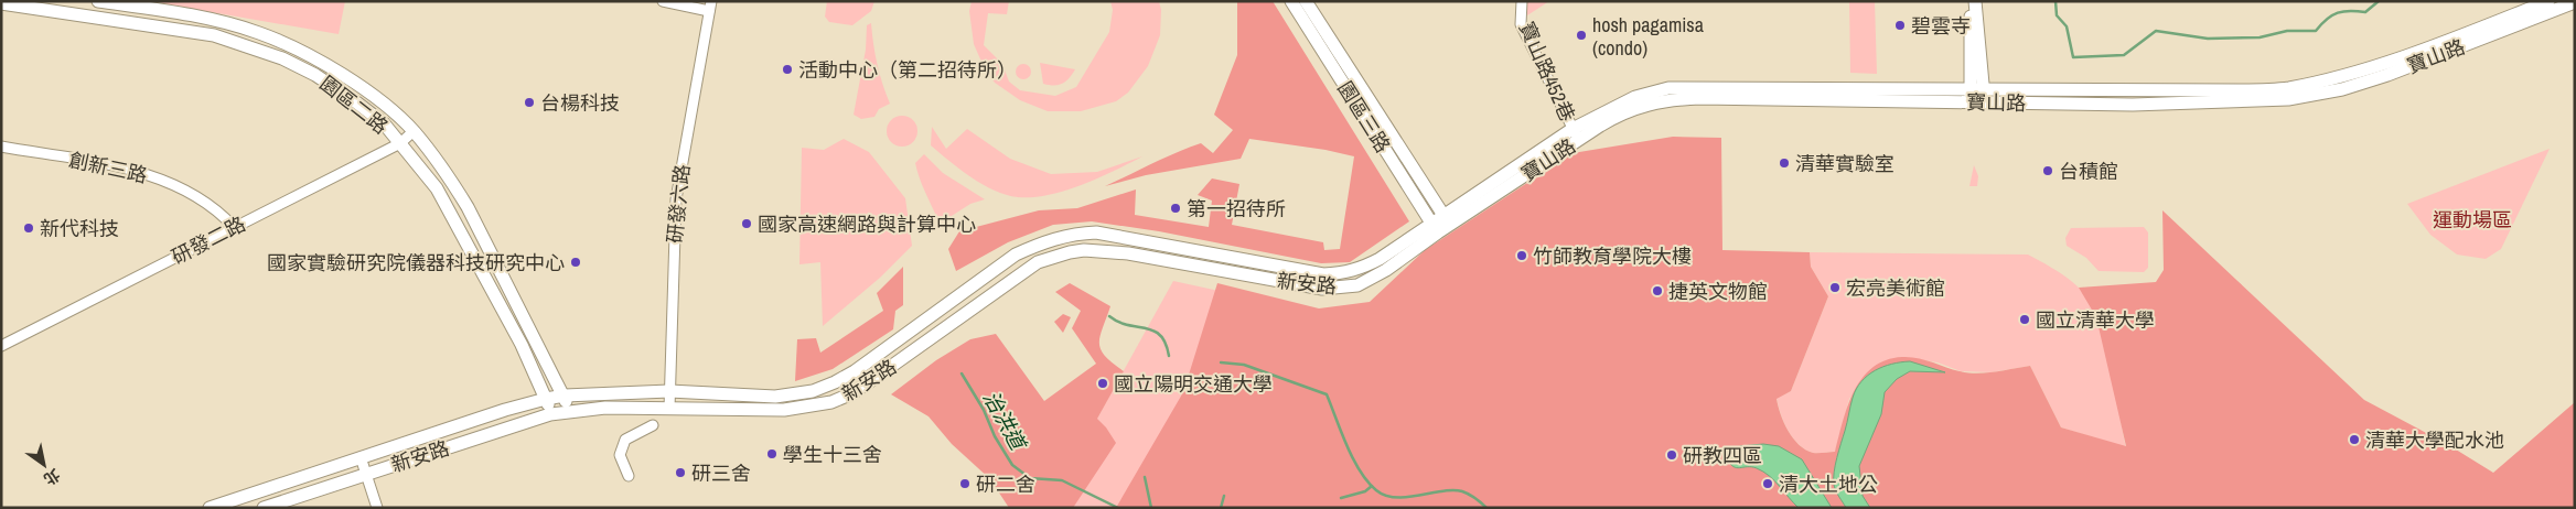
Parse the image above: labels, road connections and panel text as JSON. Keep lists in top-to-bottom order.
{
  "streets": {
    "street": [
      "寶山路",
      "寶山路452巷",
      "園區二路",
      "園區三路",
      "創新三路",
      "研發六路",
      "研發二路",
      "新安路"
    ]
  },
  "crossings": [
    ["寶山路", "寶山路452巷"],
    ["寶山路", "園區三路"],
    ["寶山路", "新安路"],
    ["園區二路", "研發二路"],
    ["園區二路", "新安路"],
    ["園區三路", "新安路"],
    ["創新三路", "研發二路"],
    ["研發六路", "新安路"]
  ],
  "water": ["治洪道"],
  "parks": ["運動場區"],
  "places": [
    "碧雲寺",
    "hosh pagamisa (condo)",
    "活動中心（第二招待所）",
    "台楊科技",
    "清華實驗室",
    "台積館",
    "第一招待所",
    "國家高速網路與計算中心",
    "新代科技",
    "竹師教育學院大樓",
    "國家實驗研究院儀器科技研究中心",
    "宏亮美術館",
    "捷英文物館",
    "國立清華大學",
    "國立陽明交通大學",
    "清華大學配水池",
    "學生十三舍",
    "研教四區",
    "研三舍",
    "研二舍",
    "清大土地公"
  ],
  "north": "bottom right"
}
